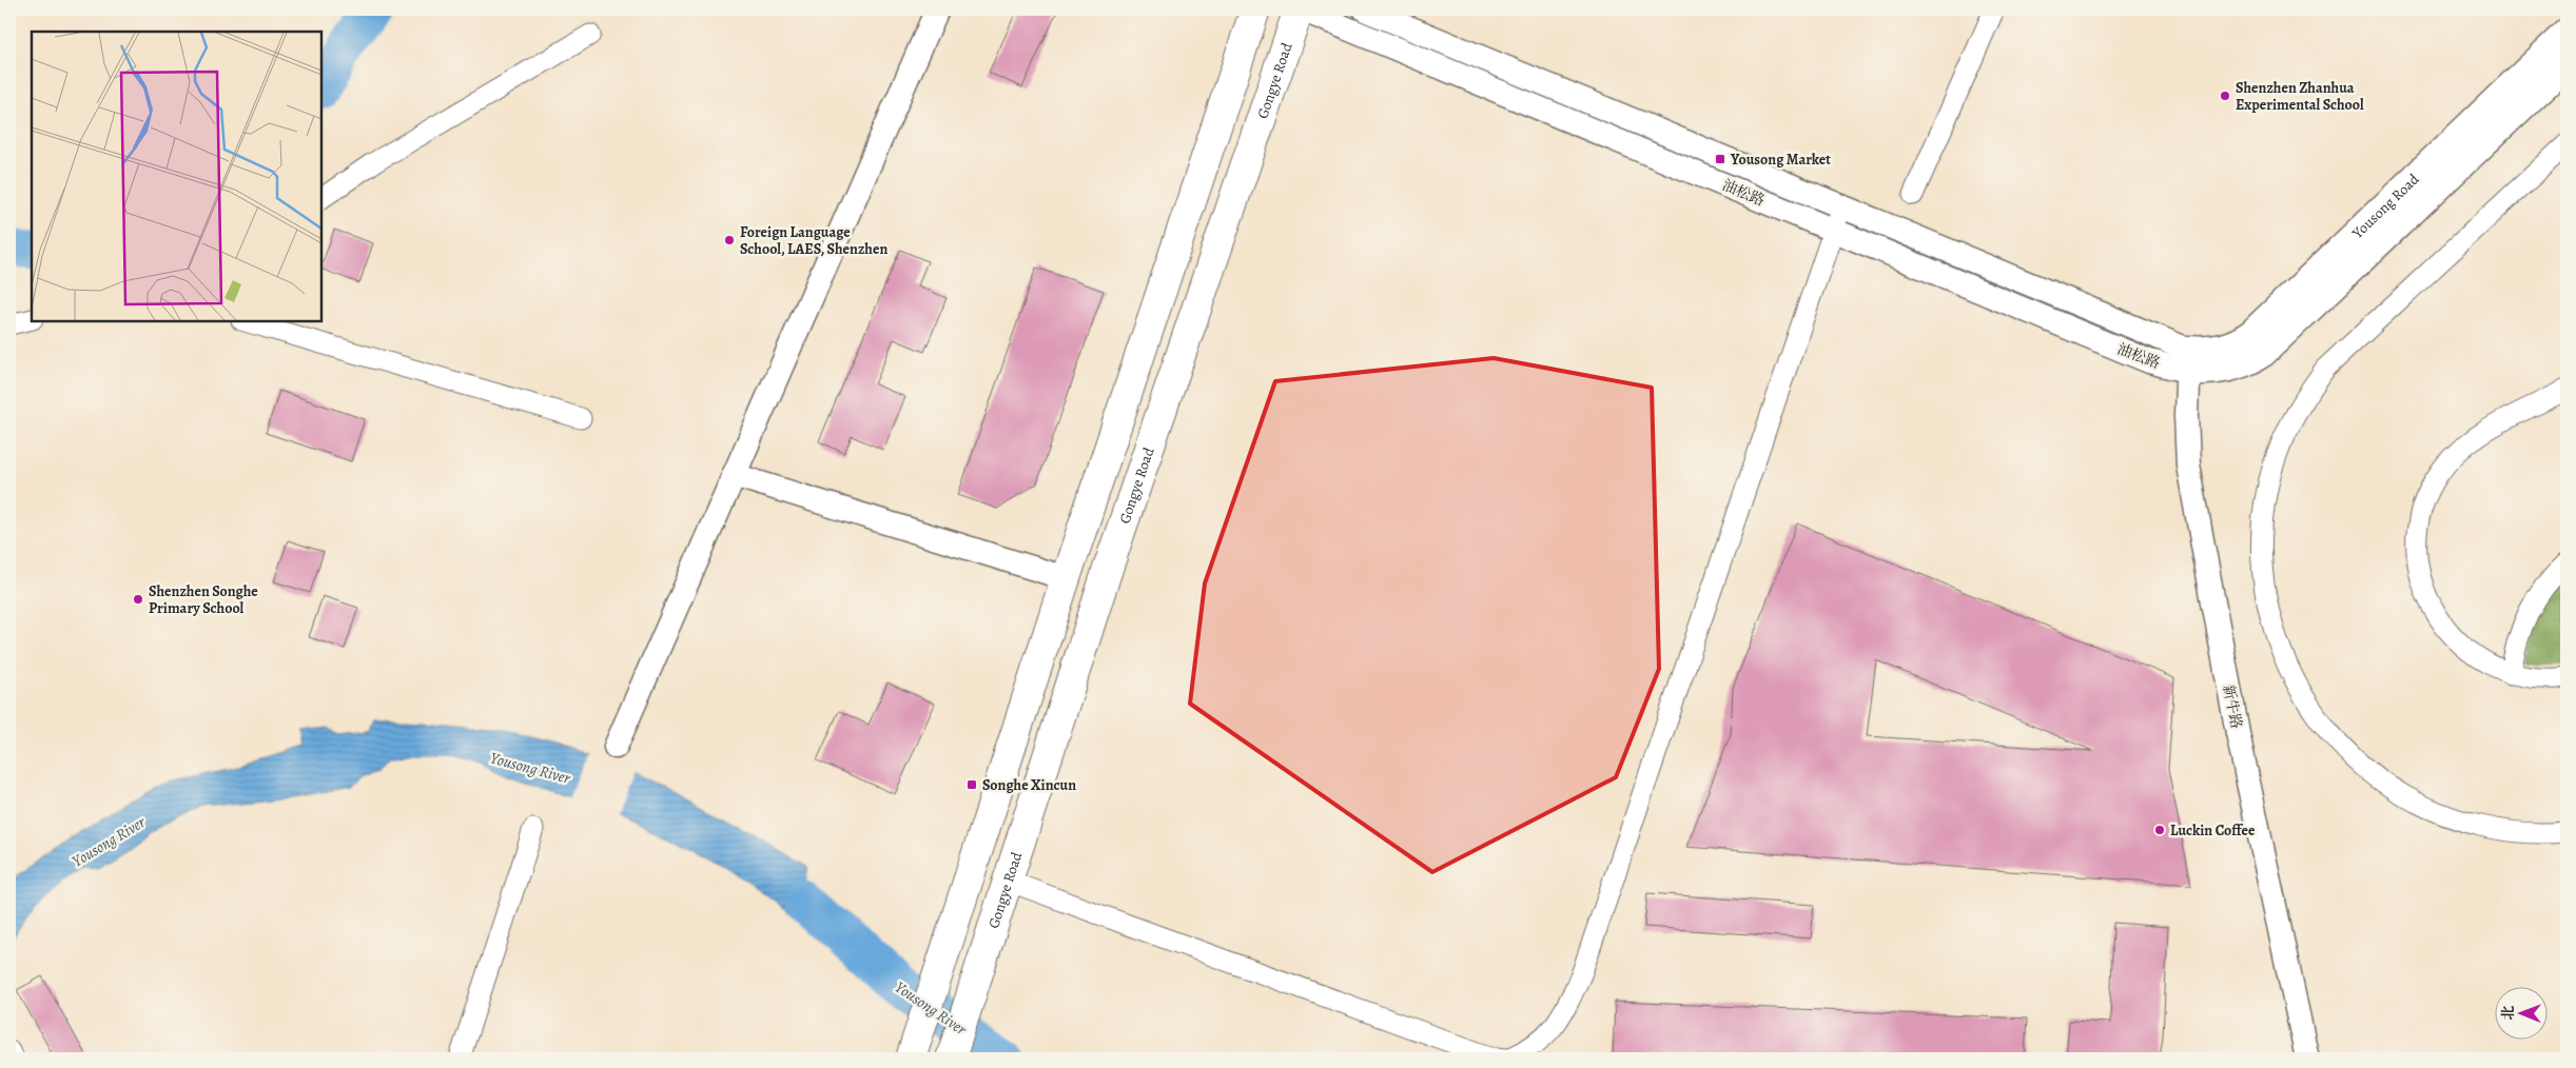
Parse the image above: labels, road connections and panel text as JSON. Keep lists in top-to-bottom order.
{
  "streets": {
    "main road": ["Gongye Road", "Yousong Road"],
    "street": ["油松路", "新牛路"]
  },
  "crossings": [
    ["Gongye Road", "油松路"],
    ["油松路", "Yousong Road"],
    ["油松路", "新牛路"],
    ["Yousong Road", "新牛路"]
  ],
  "water": ["Yousong River"],
  "places": {
    "other": [
      "Shenzhen Zhanhua Experimental School",
      "Foreign Language School, LAES, Shenzhen",
      "Shenzhen Songhe Primary School",
      "Luckin Coffee"
    ],
    "transit": ["Yousong Market", "Songhe Xincun"]
  },
  "north": "left"
}
